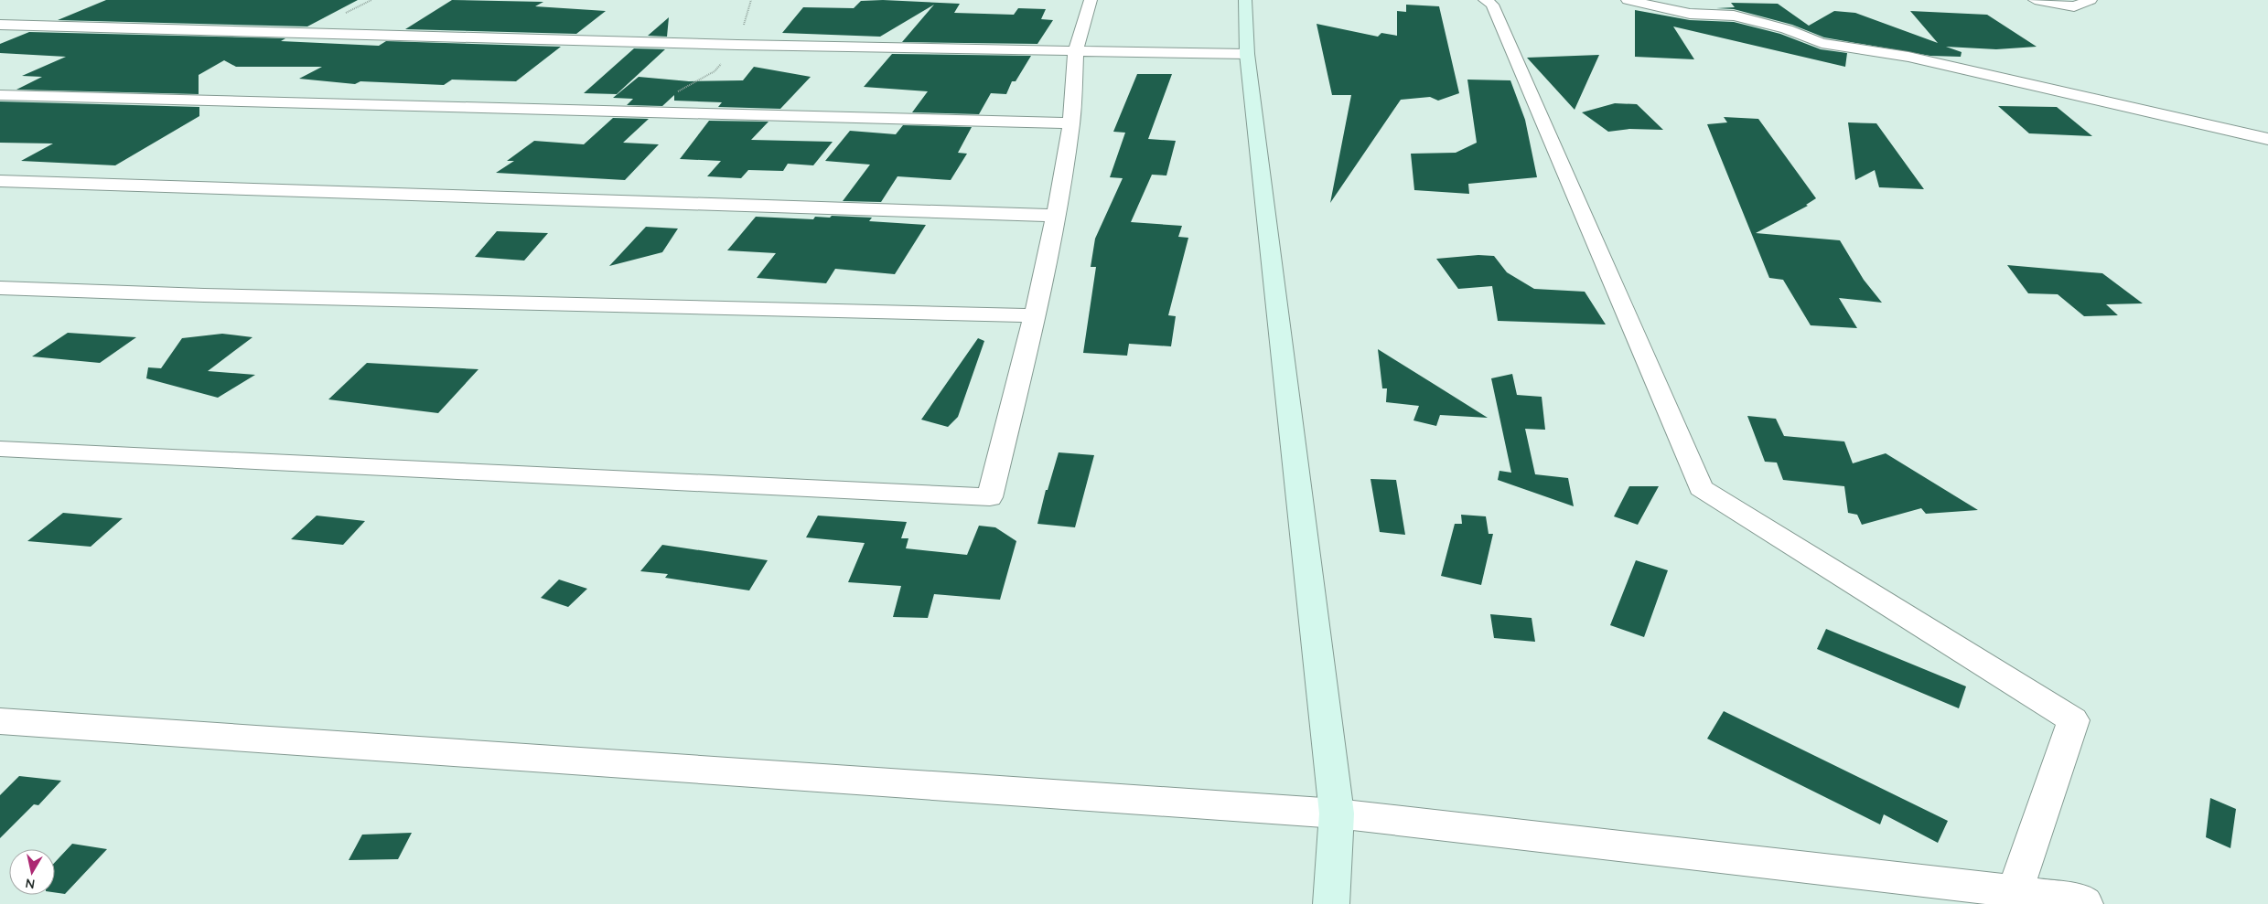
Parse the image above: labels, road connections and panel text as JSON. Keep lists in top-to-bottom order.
{
  "north": "bottom"
}
